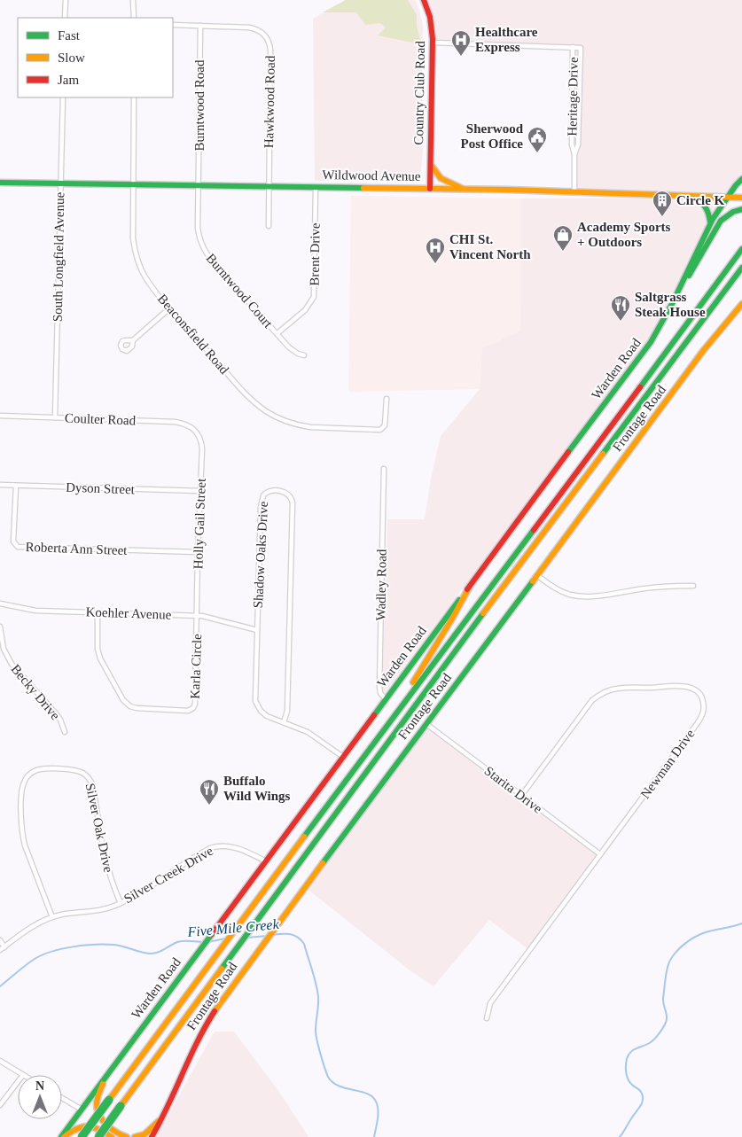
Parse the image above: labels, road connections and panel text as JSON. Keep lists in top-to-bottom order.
{
  "streets": {
    "main road": [
      "Country Club Road",
      "Wildwood Avenue",
      "Warden Road",
      "Frontage Road"
    ],
    "street": [
      "Heritage Drive",
      "Hawkwood Road",
      "Burntwood Road",
      "Brent Drive",
      "South Longfield Avenue",
      "Burntwood Court",
      "Beaconsfield Road",
      "Coulter Road",
      "Dyson Street",
      "Holly Gail Street",
      "Roberta Ann Street",
      "Shadow Oaks Drive",
      "Wadley Road",
      "Koehler Avenue",
      "Karla Circle",
      "Becky Drive",
      "Newman Drive",
      "Starita Drive",
      "Silver Oak Drive",
      "Silver Creek Drive"
    ]
  },
  "crossings": [
    ["Country Club Road", "Wildwood Avenue"],
    ["Heritage Drive", "Wildwood Avenue"],
    ["Hawkwood Road", "Burntwood Road"],
    ["Hawkwood Road", "Wildwood Avenue"],
    ["Burntwood Road", "Wildwood Avenue"],
    ["Burntwood Road", "Burntwood Court"],
    ["Wildwood Avenue", "Brent Drive"],
    ["Wildwood Avenue", "South Longfield Avenue"],
    ["Wildwood Avenue", "Burntwood Court"],
    ["Wildwood Avenue", "Beaconsfield Road"],
    ["Wildwood Avenue", "Warden Road"],
    ["Brent Drive", "Burntwood Court"],
    ["South Longfield Avenue", "Coulter Road"],
    ["Warden Road", "Shadow Oaks Drive"],
    ["Warden Road", "Wadley Road"],
    ["Warden Road", "Silver Creek Drive"],
    ["Frontage Road", "Starita Drive"],
    ["Coulter Road", "Holly Gail Street"],
    ["Dyson Street", "Holly Gail Street"],
    ["Dyson Street", "Roberta Ann Street"],
    ["Holly Gail Street", "Roberta Ann Street"],
    ["Holly Gail Street", "Koehler Avenue"],
    ["Holly Gail Street", "Karla Circle"],
    ["Shadow Oaks Drive", "Koehler Avenue"],
    ["Koehler Avenue", "Karla Circle"],
    ["Newman Drive", "Starita Drive"],
    ["Silver Oak Drive", "Silver Creek Drive"]
  ],
  "water": ["Five Mile Creek"],
  "places": {
    "hospital": ["Healthcare Express", "CHI St. Vincent North"],
    "public building": ["Sherwood Post Office"],
    "building": ["Circle K"],
    "shop": ["Academy Sports + Outdoors"],
    "restaurant": ["Saltgrass Steak House", "Buffalo Wild Wings"]
  },
  "legend": ["Fast", "Slow", "Jam"],
  "north": "top"
}
